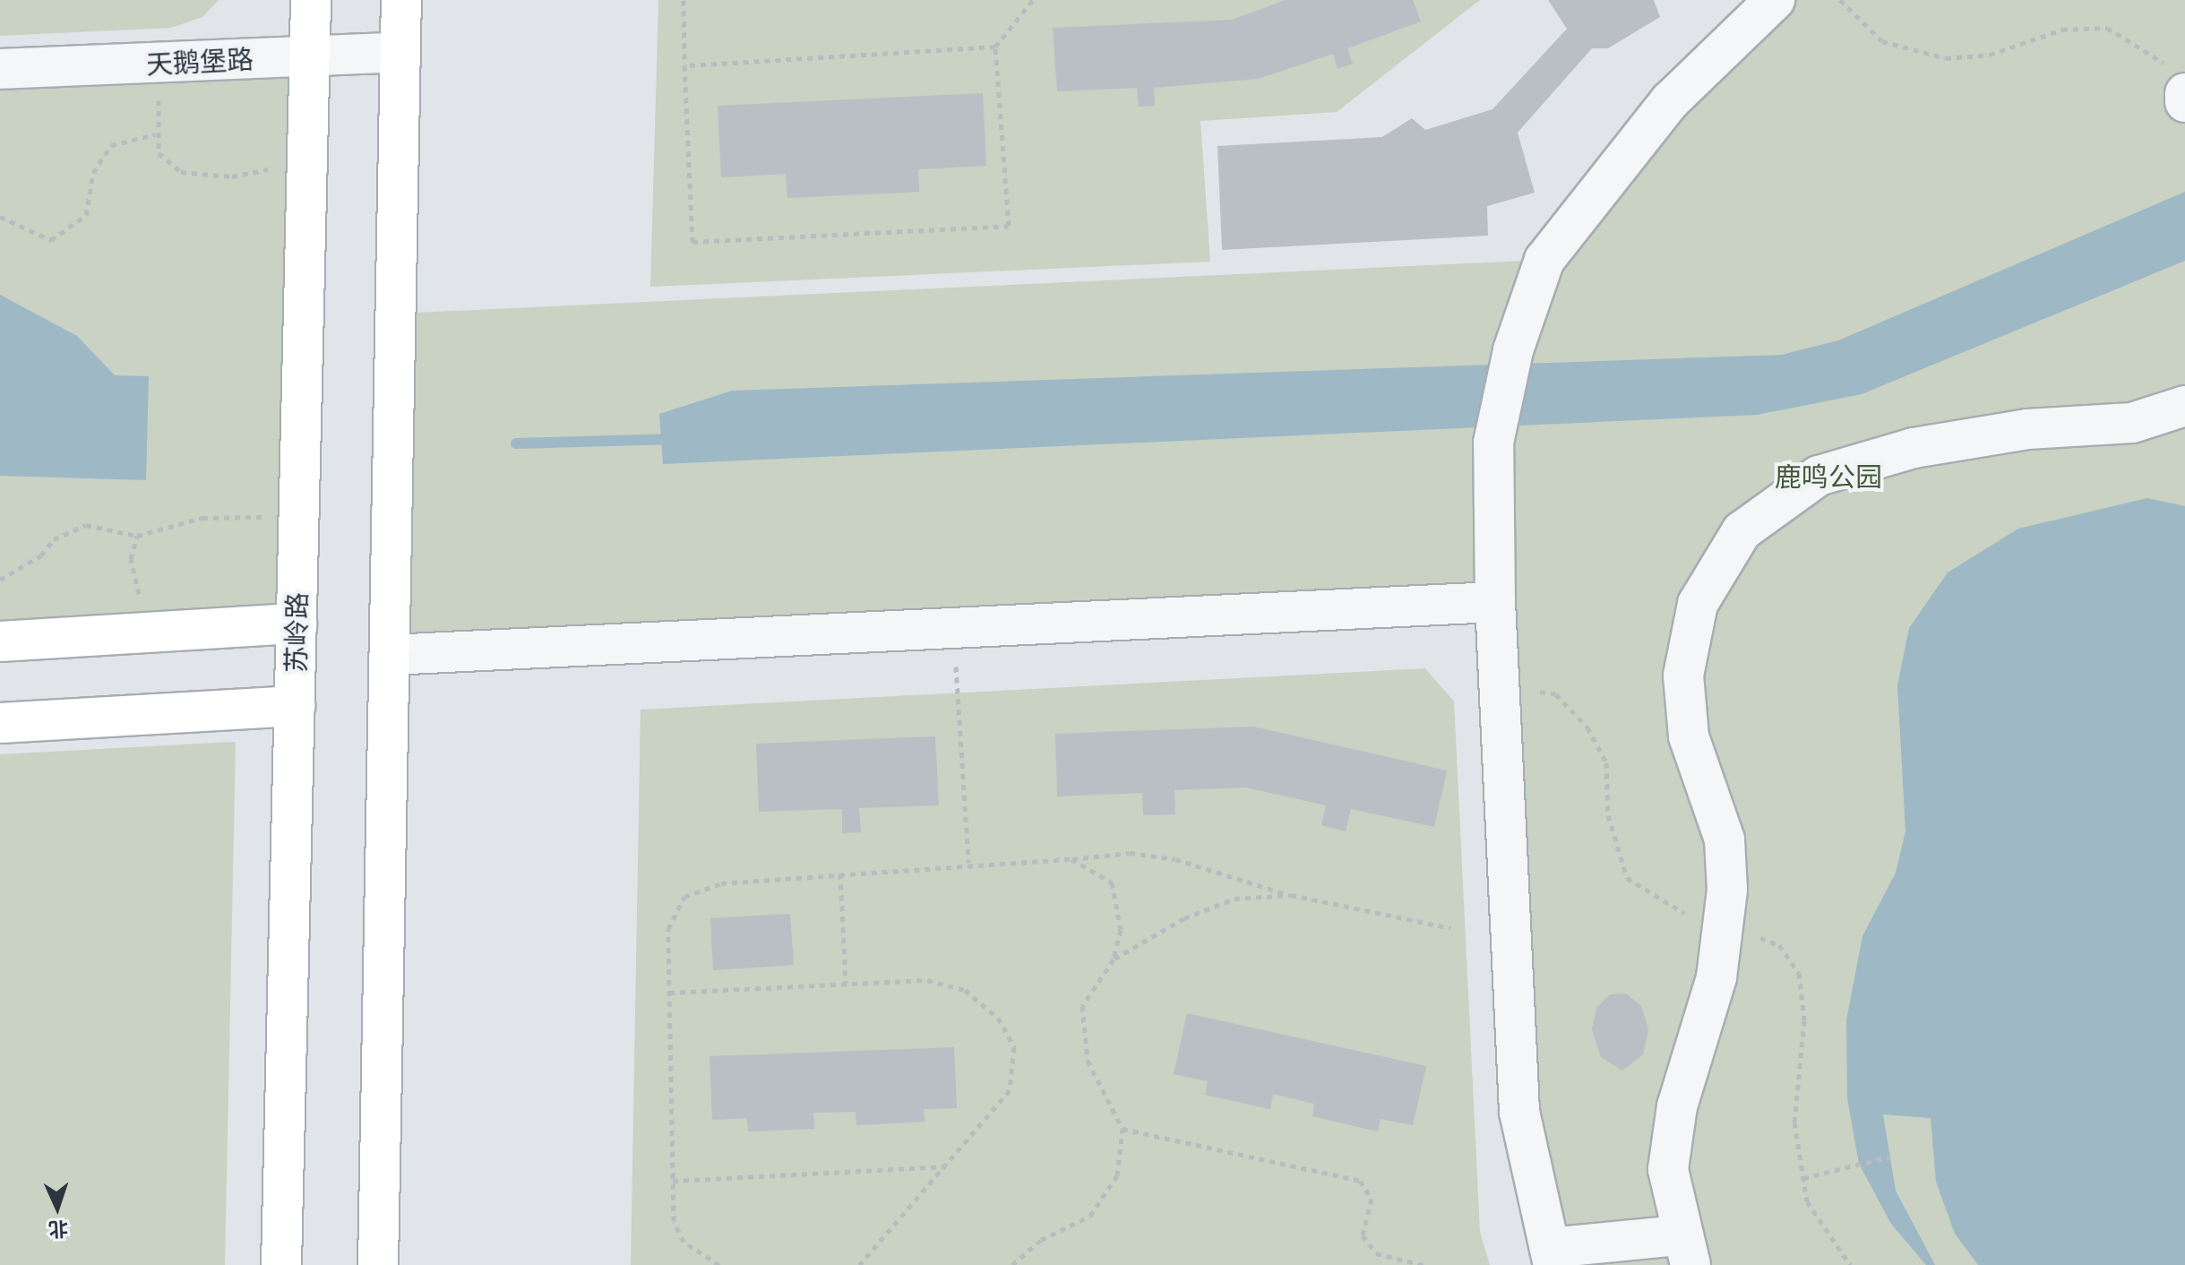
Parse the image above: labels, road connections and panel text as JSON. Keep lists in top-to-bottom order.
{
  "streets": {
    "main road": ["苏岭路"],
    "street": ["天鹅堡路"]
  },
  "crossings": [
    ["天鹅堡路", "苏岭路"]
  ],
  "parks": ["鹿鸣公园"],
  "north": "bottom"
}
